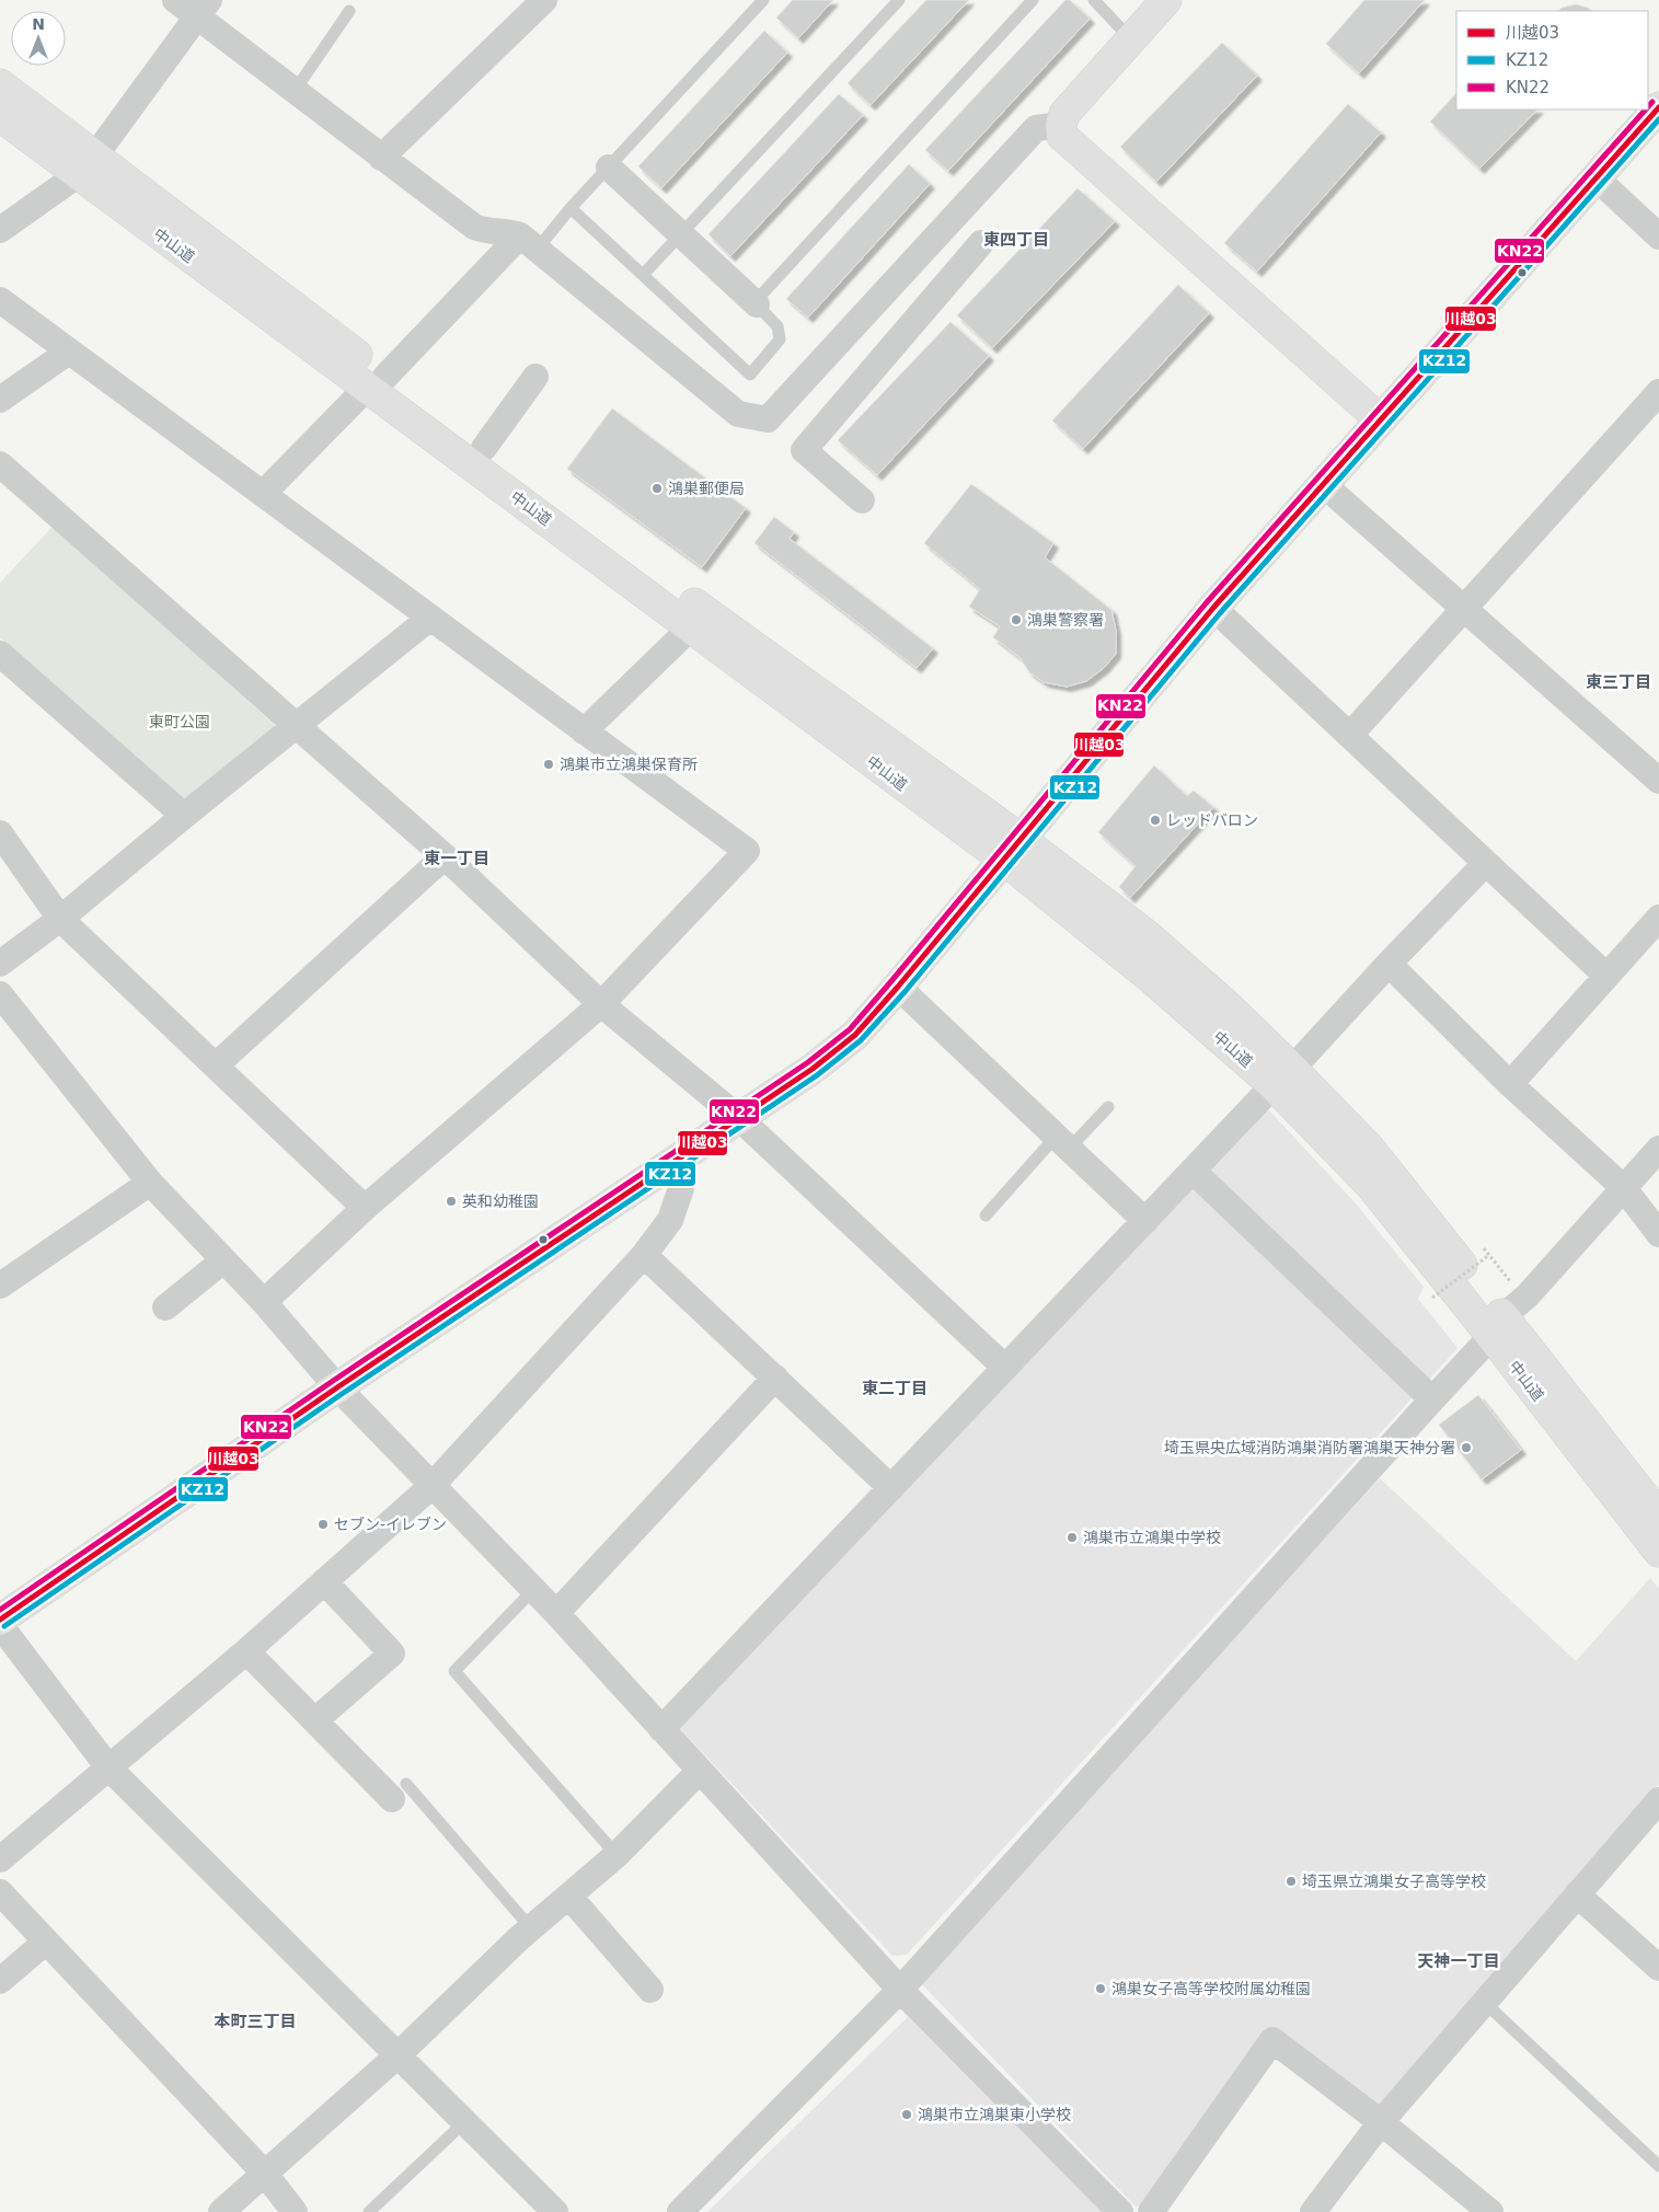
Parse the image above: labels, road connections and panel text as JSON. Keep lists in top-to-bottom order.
{
  "streets": {
    "main road": ["中山道"]
  },
  "districts": [
    "東四丁目",
    "東三丁目",
    "東一丁目",
    "東二丁目",
    "天神一丁目",
    "本町三丁目"
  ],
  "parks": ["東町公園"],
  "places": [
    "鴻巣郵便局",
    "鴻巣警察署",
    "鴻巣市立鴻巣保育所",
    "レッドバロン",
    "英和幼稚園",
    "埼玉県央広域消防鴻巣消防署鴻巣天神分署",
    "セブン-イレブン",
    "鴻巣市立鴻巣中学校",
    "埼玉県立鴻巣女子高等学校",
    "鴻巣女子高等学校附属幼稚園",
    "鴻巣市立鴻巣東小学校"
  ],
  "lines": ["transit line KN22", "transit line 川越03", "transit line KZ12"],
  "legend": ["川越03", "KZ12", "KN22"],
  "north": "top"
}
